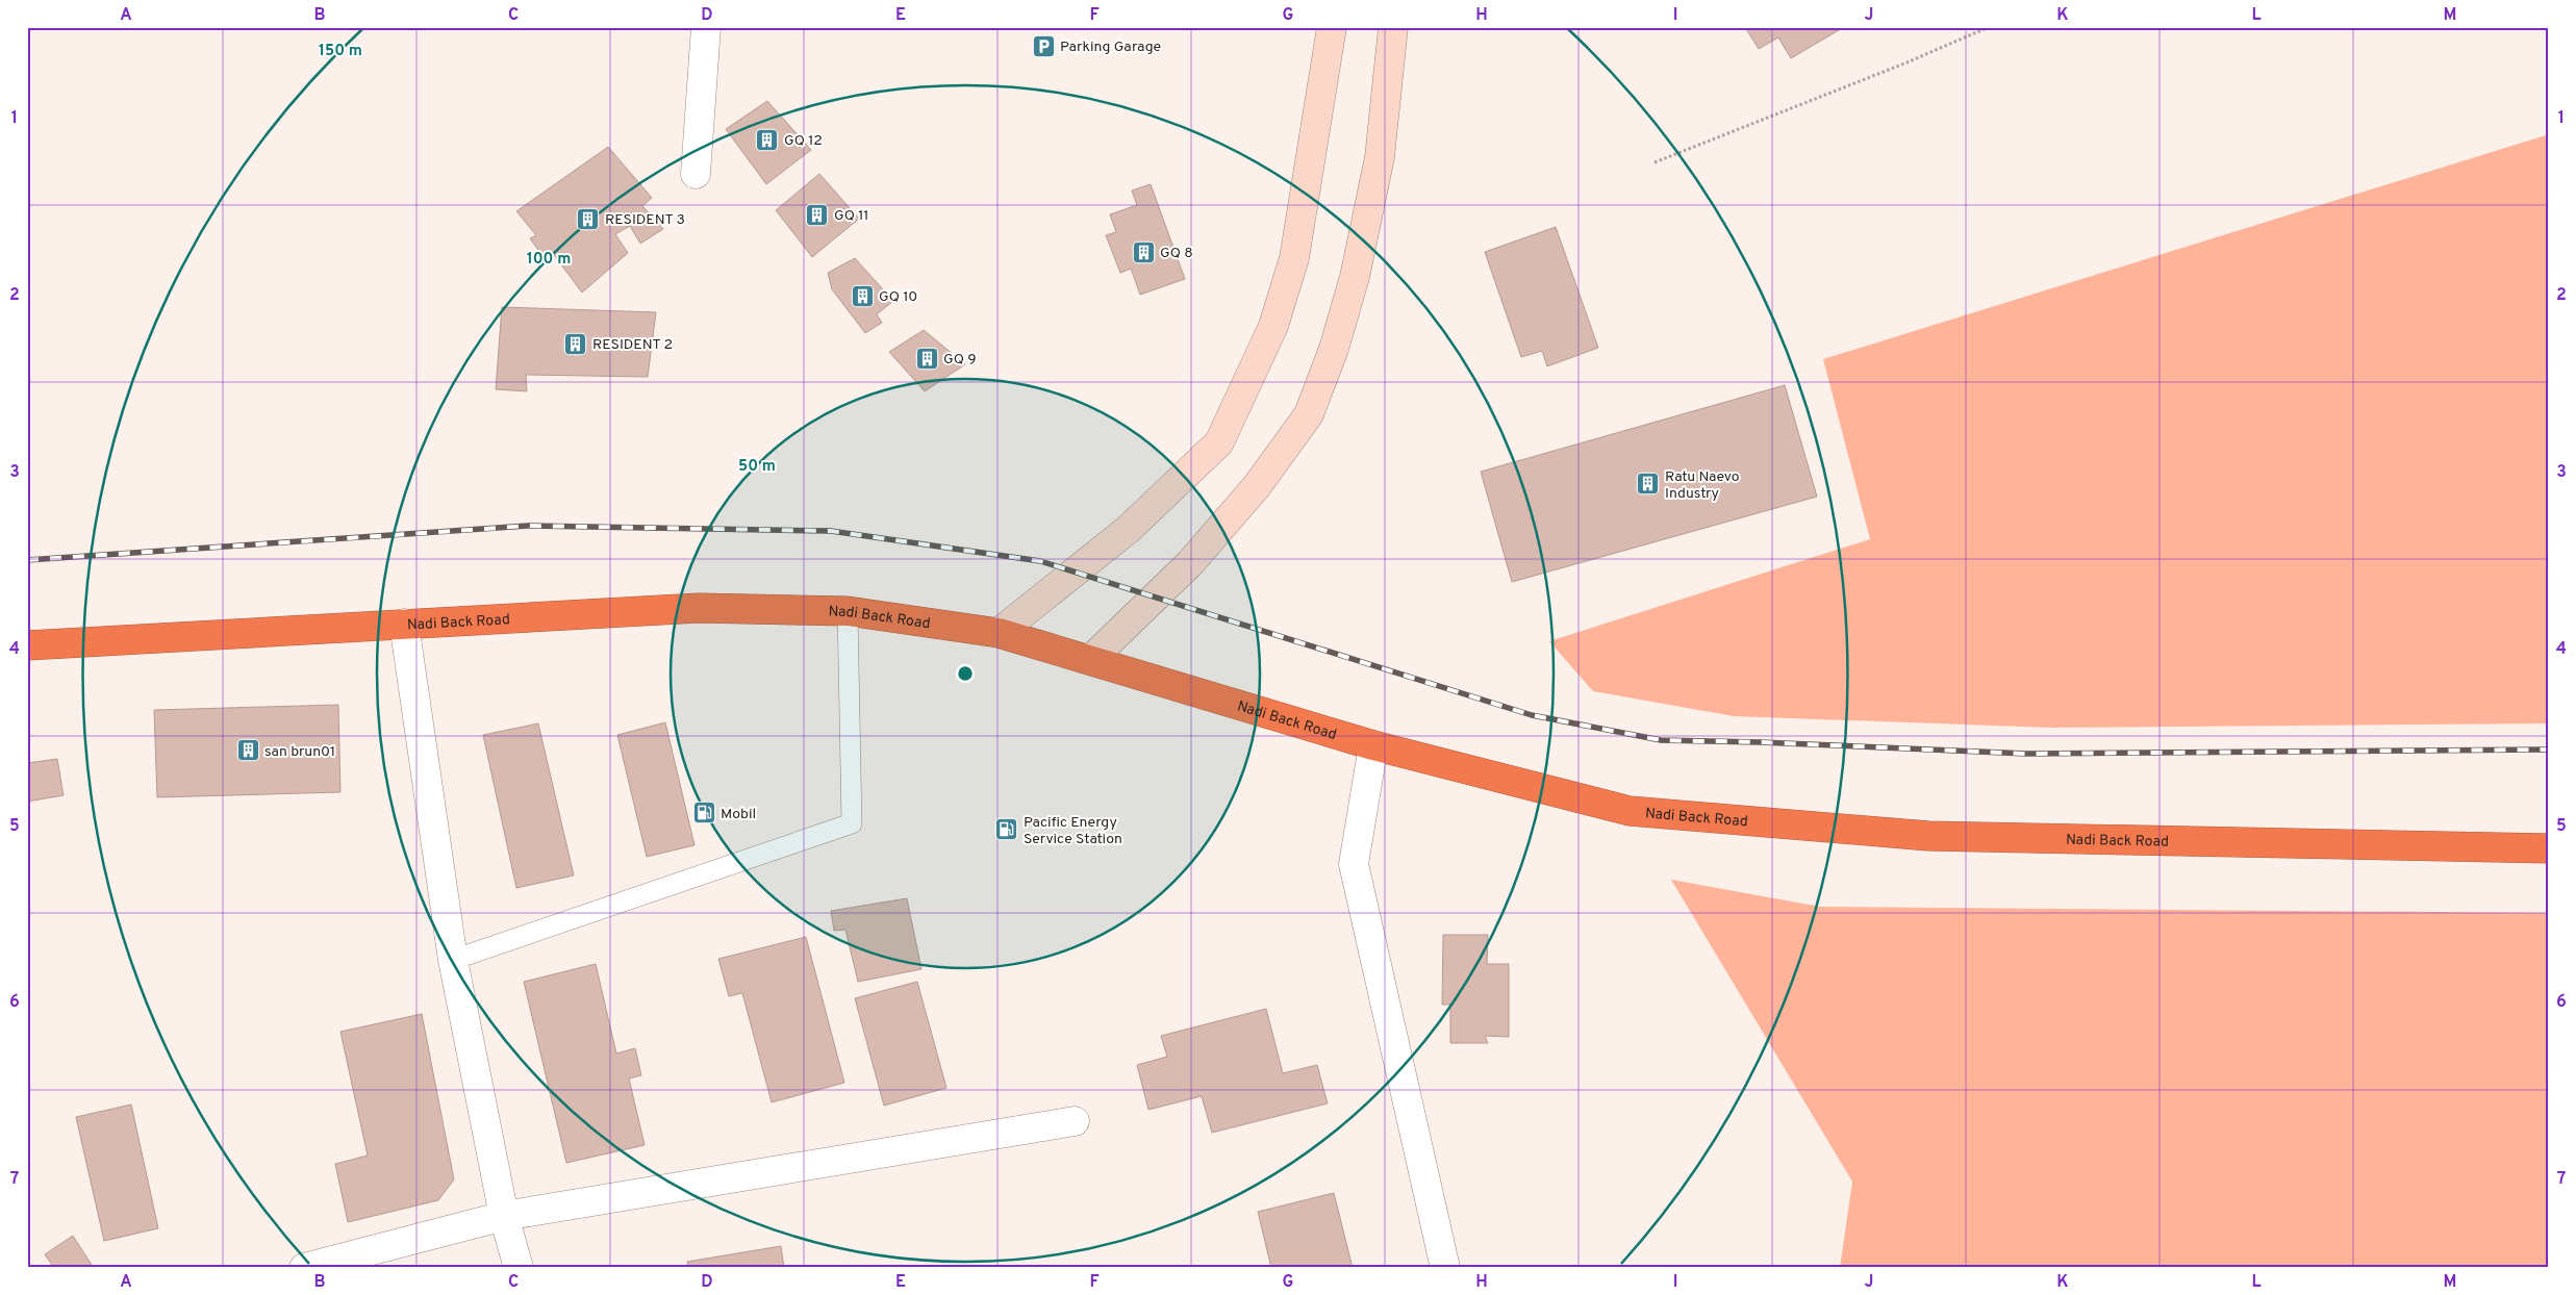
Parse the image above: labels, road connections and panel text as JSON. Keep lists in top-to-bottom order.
{
  "streets": {
    "highway": ["Nadi Back Road"]
  },
  "places": {
    "parking": ["Parking Garage"],
    "building": [
      "GQ 12",
      "GQ 11",
      "RESIDENT 3",
      "GQ 8",
      "GQ 10",
      "RESIDENT 2",
      "GQ 9",
      "Ratu Naevo Industry",
      "san brun01"
    ],
    "fuel station": ["Mobil", "Pacific Energy Service Station"]
  },
  "grid": {
    "columns": [
      "A",
      "B",
      "C",
      "D",
      "E",
      "F",
      "G",
      "H",
      "I",
      "J",
      "K",
      "L",
      "M"
    ],
    "rows": [
      "1",
      "2",
      "3",
      "4",
      "5",
      "6",
      "7"
    ]
  },
  "rings": ["150 m", "100 m", "50 m"]
}
